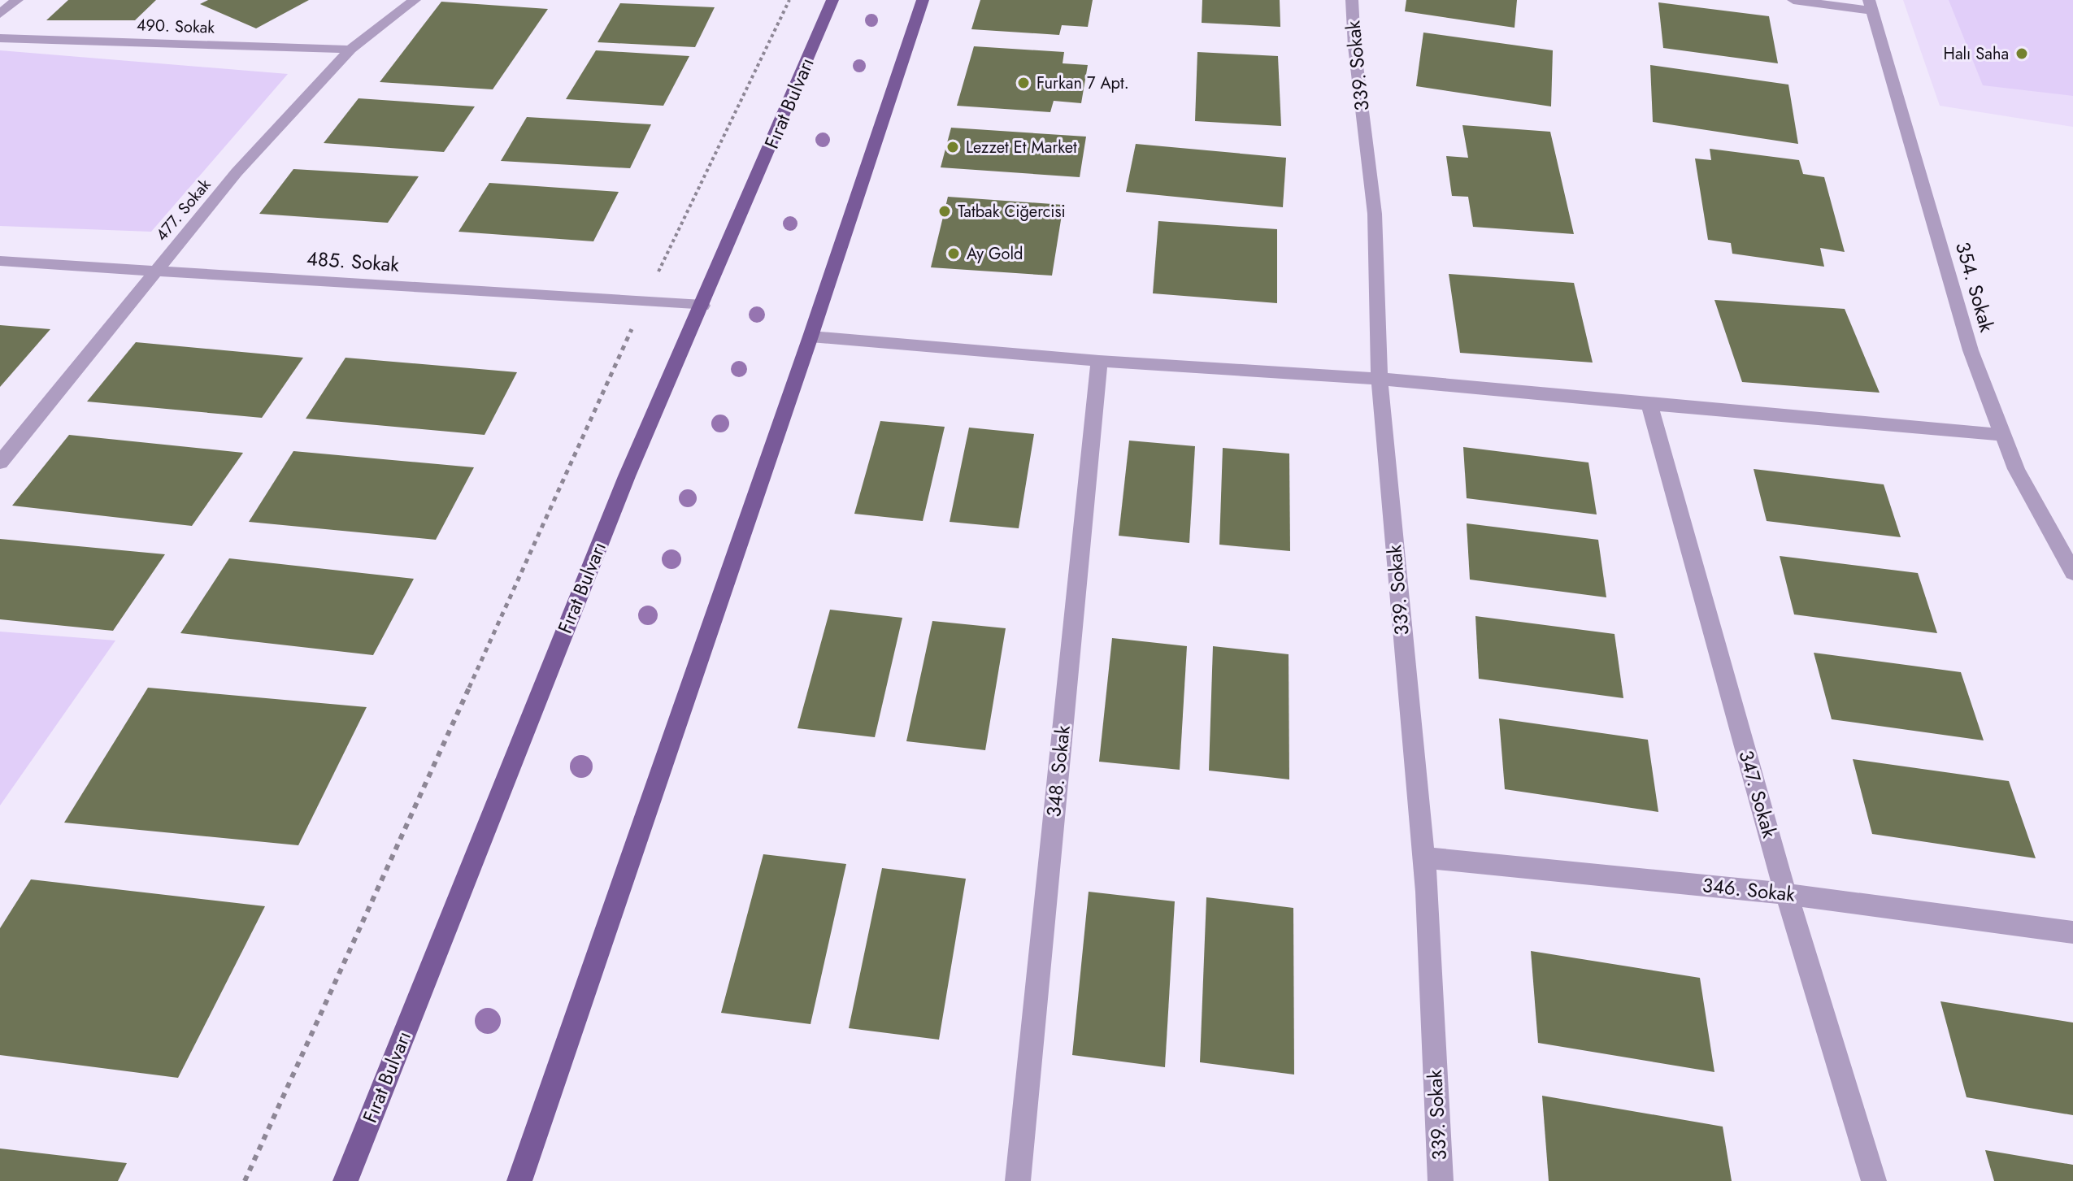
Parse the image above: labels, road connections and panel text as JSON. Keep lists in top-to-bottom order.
{
  "streets": {
    "main road": ["Fırat Bulvarı"],
    "street": [
      "490. Sokak",
      "339. Sokak",
      "477. Sokak",
      "485. Sokak",
      "354. Sokak",
      "348. Sokak",
      "347. Sokak",
      "346. Sokak"
    ]
  },
  "crossings": [
    ["490. Sokak", "477. Sokak"],
    ["339. Sokak", "346. Sokak"],
    ["Fırat Bulvarı", "485. Sokak"],
    ["477. Sokak", "485. Sokak"],
    ["347. Sokak", "346. Sokak"]
  ],
  "places": [
    "Halı Saha",
    "Furkan 7 Apt.",
    "Lezzet Et Market",
    "Tatbak Ciğercisi",
    "Ay Gold"
  ]
}
